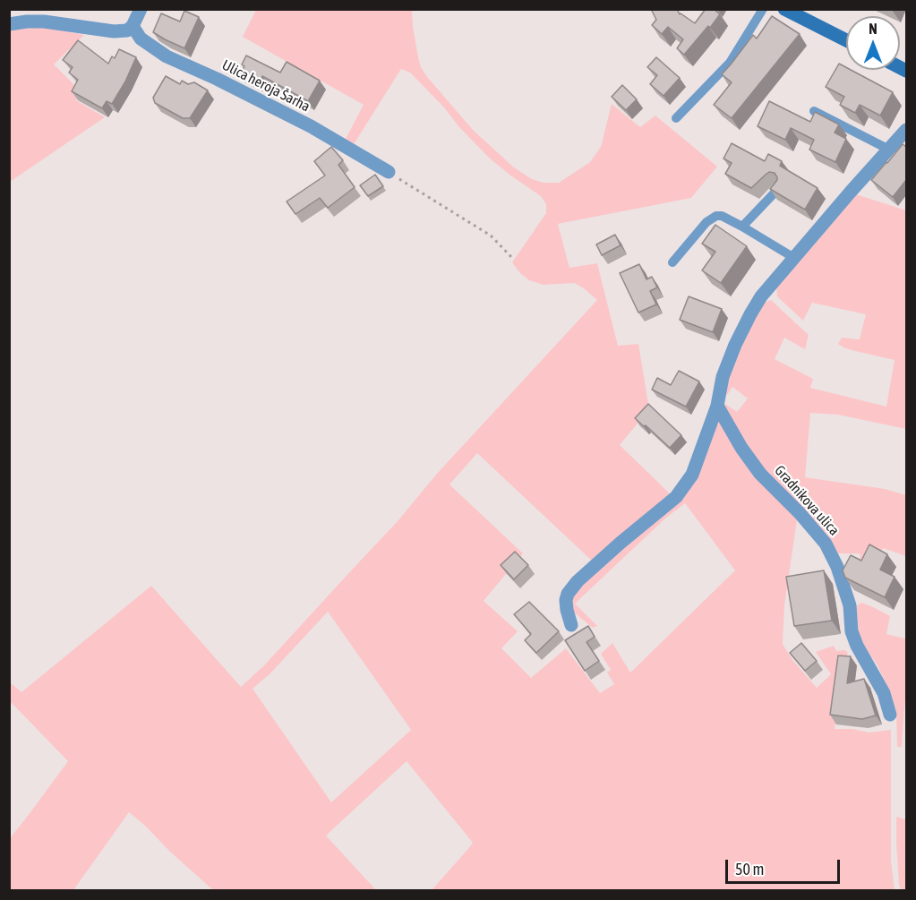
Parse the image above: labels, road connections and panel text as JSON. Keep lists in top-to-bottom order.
{
  "streets": {
    "street": ["Ulica heroja Šarha", "Gradnikova ulica"]
  },
  "scale_bar": "50 m",
  "north": "top"
}
